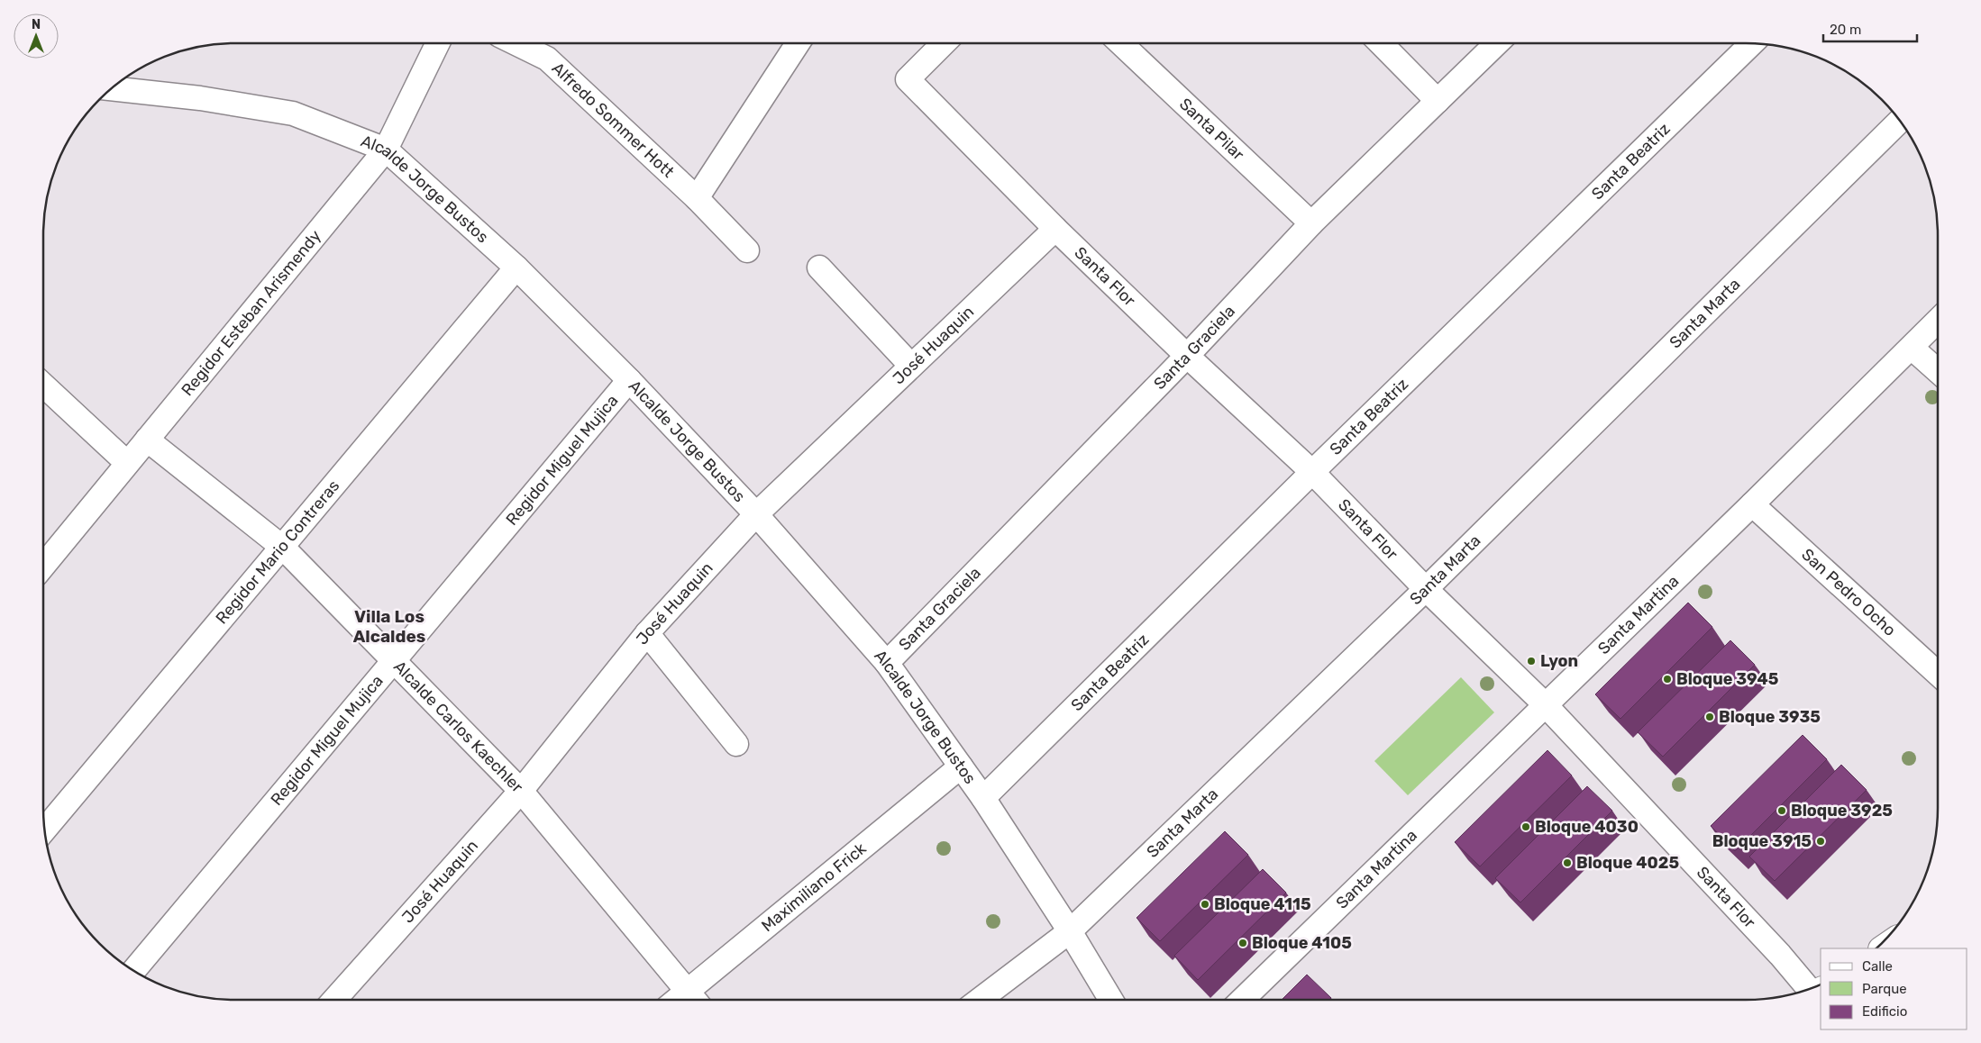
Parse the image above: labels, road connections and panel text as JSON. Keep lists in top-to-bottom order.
{
  "streets": {
    "street": [
      "Alfredo Sommer Hott",
      "Santa Pilar",
      "Santa Beatriz",
      "Alcalde Jorge Bustos",
      "Santa Flor",
      "Regidor Esteban Arismendy",
      "Santa Marta",
      "José Huaquin",
      "Santa Graciela",
      "Regidor Miguel Mujica",
      "Regidor Mario Contreras",
      "San Pedro Ocho",
      "Santa Martina",
      "Alcalde Carlos Kaechler",
      "Maximiliano Frick"
    ]
  },
  "crossings": [
    ["Santa Pilar", "Santa Graciela"],
    ["Santa Beatriz", "Alcalde Jorge Bustos"],
    ["Santa Beatriz", "Santa Flor"],
    ["Alcalde Jorge Bustos", "Regidor Esteban Arismendy"],
    ["Alcalde Jorge Bustos", "Santa Marta"],
    ["Alcalde Jorge Bustos", "José Huaquin"],
    ["Alcalde Jorge Bustos", "Santa Graciela"],
    ["Alcalde Jorge Bustos", "Regidor Miguel Mujica"],
    ["Alcalde Jorge Bustos", "Regidor Mario Contreras"],
    ["Alcalde Jorge Bustos", "Maximiliano Frick"],
    ["Santa Flor", "Santa Marta"],
    ["Santa Flor", "José Huaquin"],
    ["Santa Flor", "Santa Graciela"],
    ["Santa Flor", "Santa Martina"],
    ["Regidor Esteban Arismendy", "Alcalde Carlos Kaechler"],
    ["José Huaquin", "Alcalde Carlos Kaechler"],
    ["Regidor Miguel Mujica", "Alcalde Carlos Kaechler"],
    ["Regidor Mario Contreras", "Alcalde Carlos Kaechler"],
    ["San Pedro Ocho", "Santa Martina"]
  ],
  "districts": ["Villa Los Alcaldes"],
  "places": [
    "Lyon",
    "Bloque 3945",
    "Bloque 3935",
    "Bloque 3925",
    "Bloque 4030",
    "Bloque 3915",
    "Bloque 4025",
    "Bloque 4115",
    "Bloque 4105"
  ],
  "legend": ["Calle", "Parque", "Edificio"],
  "scale_bar": "20 m",
  "north": "top"
}
